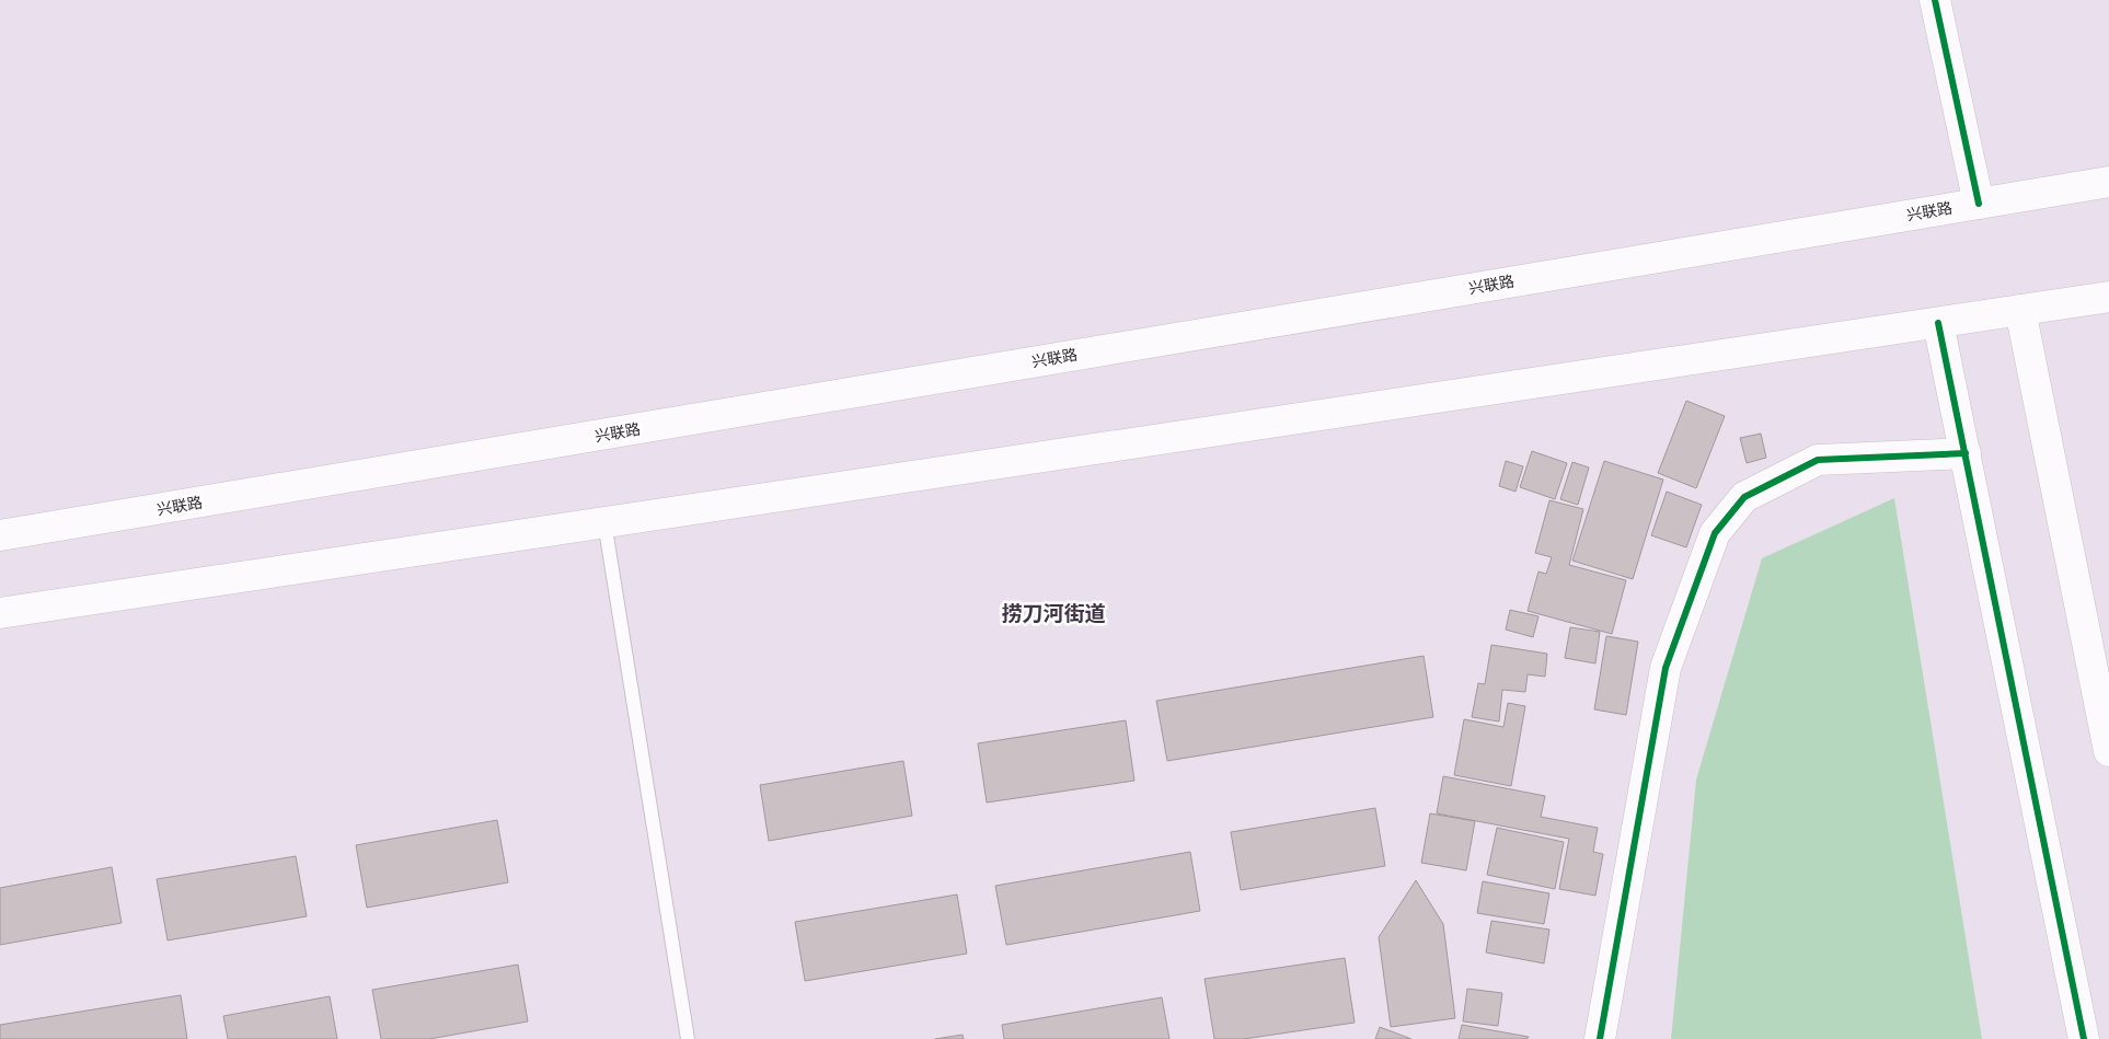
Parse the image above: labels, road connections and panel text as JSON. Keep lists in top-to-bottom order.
{
  "streets": {
    "main road": ["兴联路"]
  },
  "districts": ["捞刀河街道"]
}
